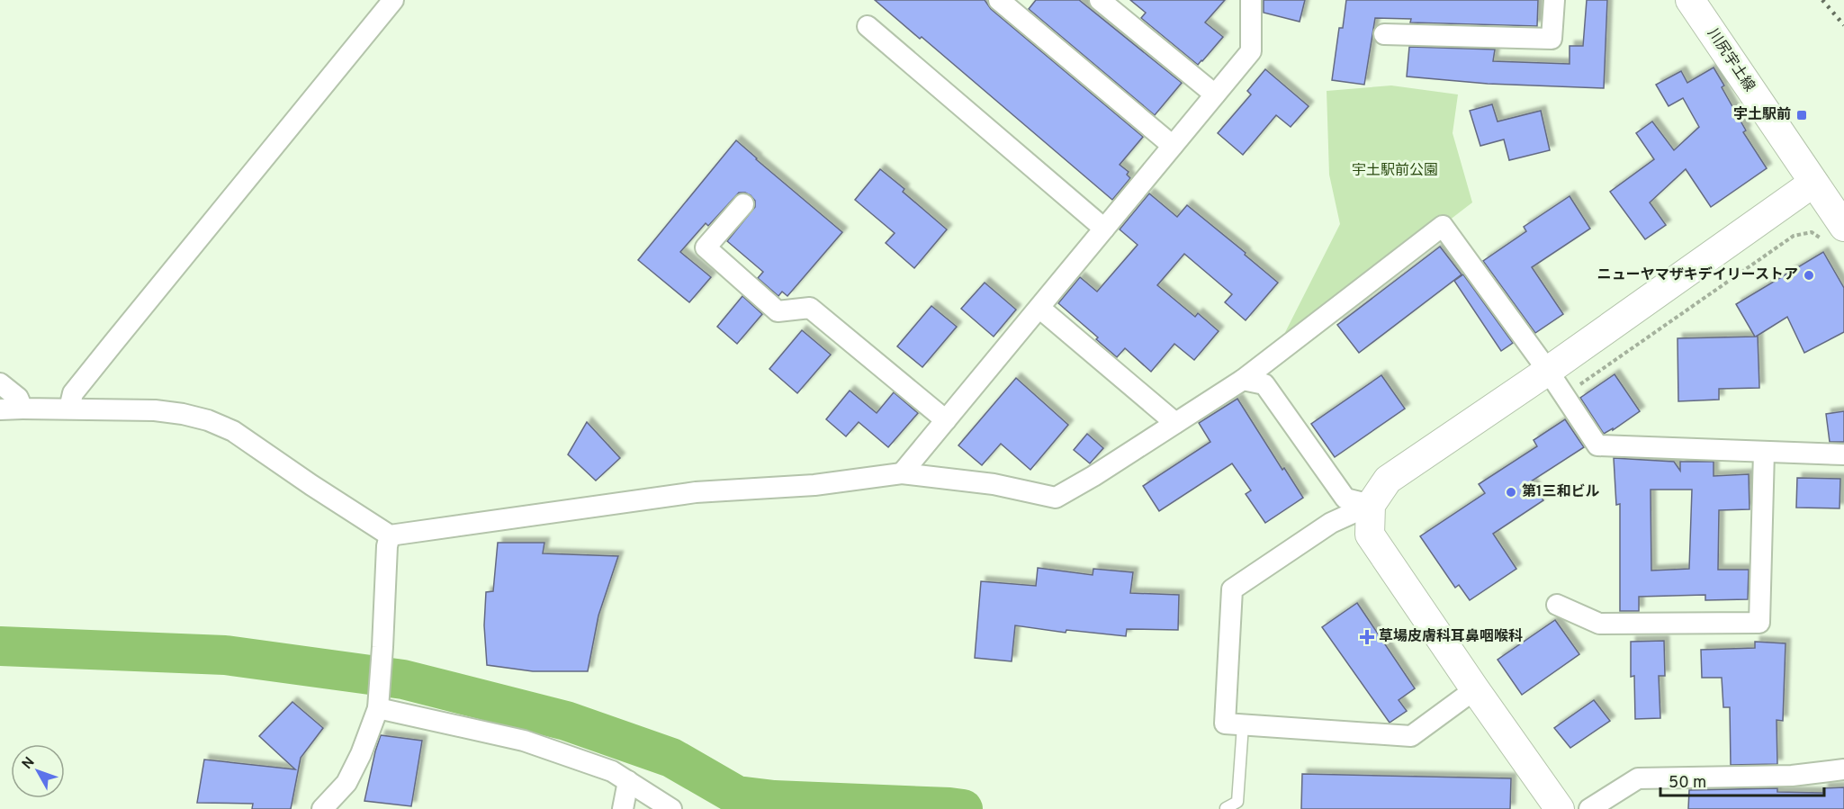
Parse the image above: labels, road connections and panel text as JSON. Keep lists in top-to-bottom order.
{
  "streets": {
    "street": ["川尻宇土線"]
  },
  "parks": ["宇土駅前公園"],
  "places": {
    "transit": ["宇土駅前"],
    "other": ["ニューヤマザキデイリーストア", "第1三和ビル"],
    "health": ["草場皮膚科耳鼻咽喉科"]
  },
  "scale_bar": "50 m",
  "north": "top left"
}
